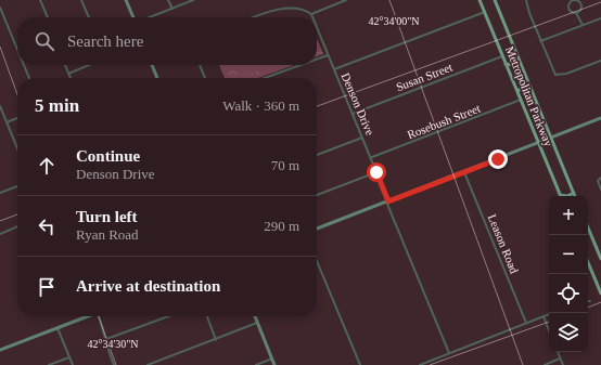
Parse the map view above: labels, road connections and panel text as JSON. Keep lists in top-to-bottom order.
{
  "streets": {
    "main road": ["Metropolitan Parkway"],
    "street": [
      "Susan Street",
      "Denson Drive",
      "Rosebush Street",
      "Leason Road"
    ]
  },
  "crossings": [
    ["Susan Street", "Metropolitan Parkway"],
    ["Susan Street", "Denson Drive"],
    ["Metropolitan Parkway", "Rosebush Street"],
    ["Denson Drive", "Rosebush Street"]
  ],
  "page": {
    "search": "Search here",
    "heading": ["5 min", "Walk · 360 m"],
    "list": [
      ["Continue", "Denson Drive", "70 m"],
      ["Turn left", "Ryan Road", "290 m"],
      "Arrive at destination"
    ],
    "map_buttons": ["+", "−"]
  },
  "coordinates": ["42°34'00\"N", "42°34'30\"N"]
}
